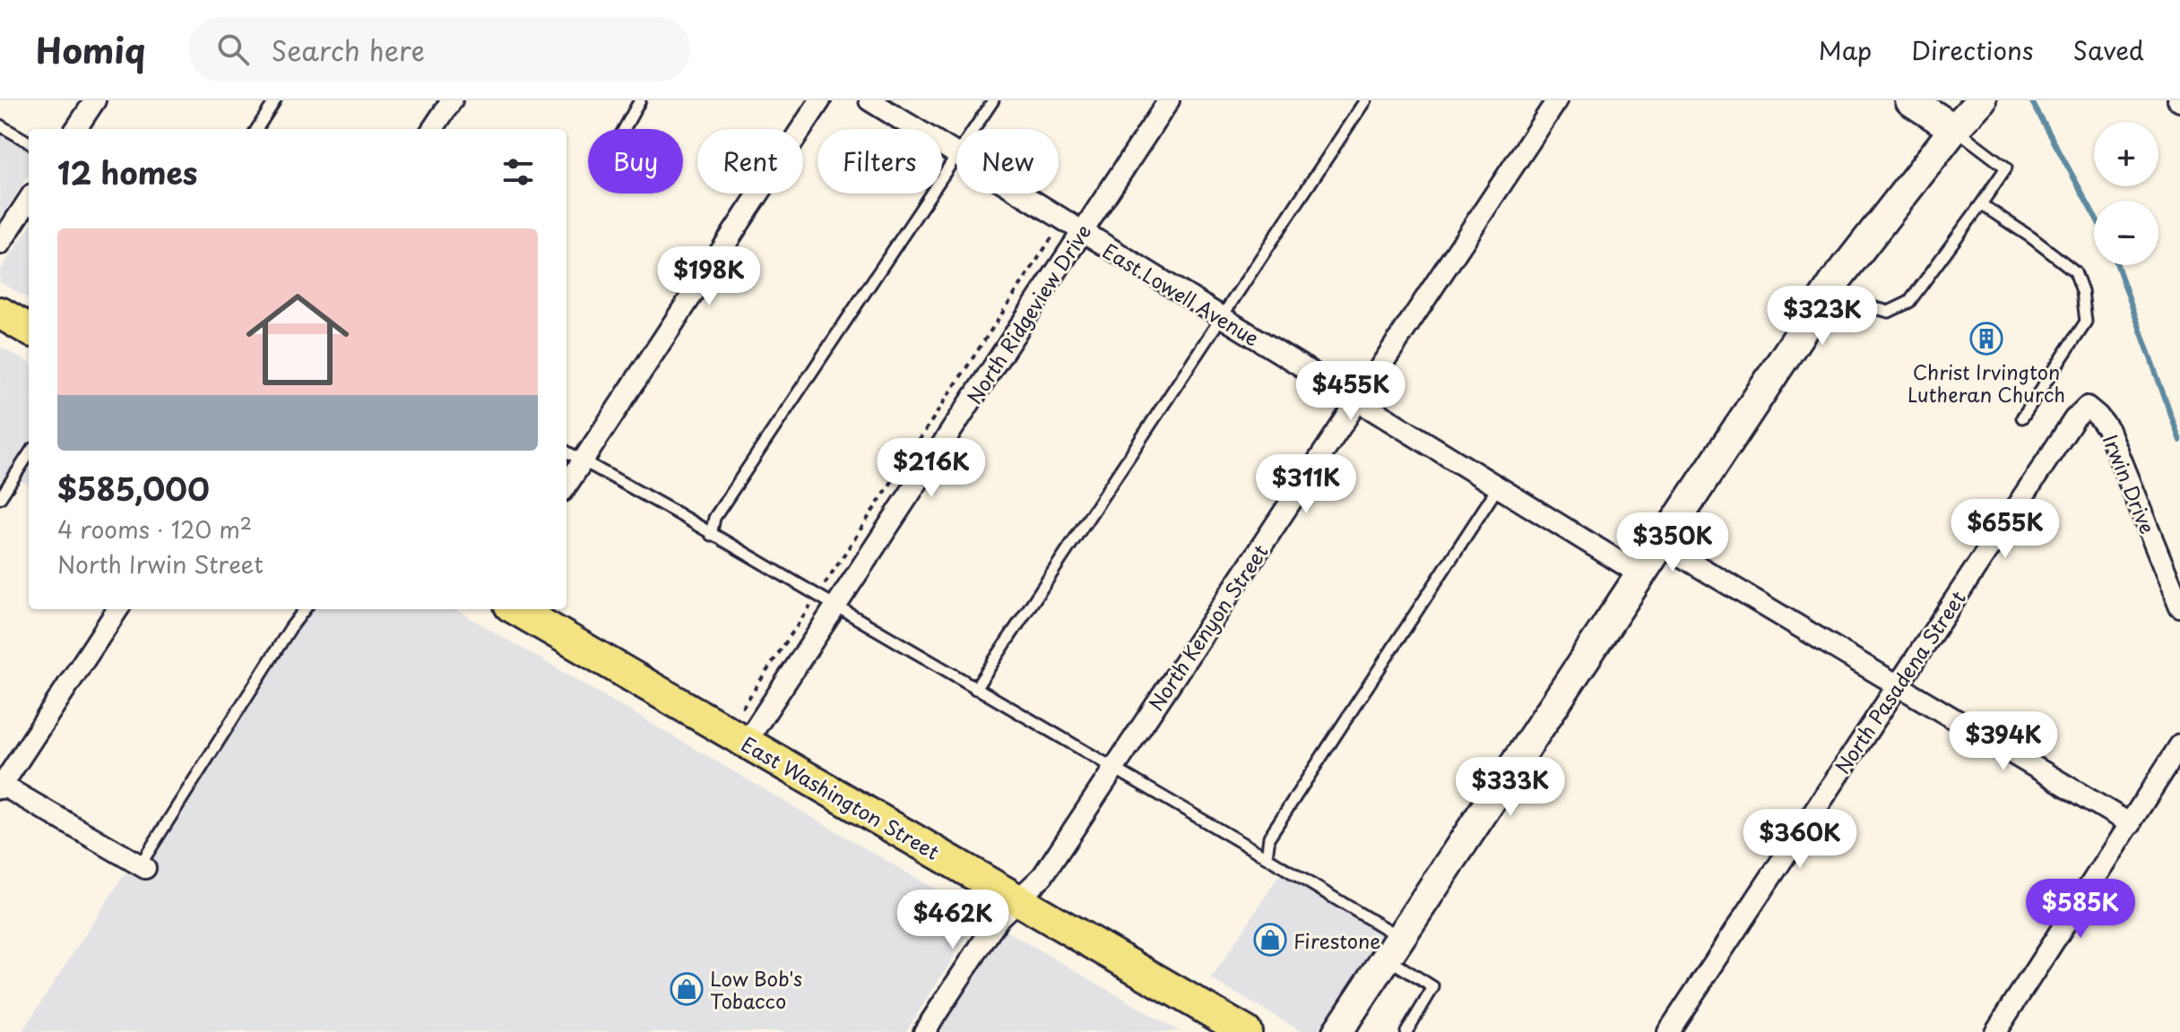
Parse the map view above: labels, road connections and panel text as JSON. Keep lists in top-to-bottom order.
{
  "streets": {
    "main road": ["East Washington Street"],
    "street": [
      "East Lowell Avenue",
      "North Ridgeview Drive",
      "Irwin Drive",
      "North Kenyon Street",
      "North Pasadena Street"
    ]
  },
  "crossings": [
    ["East Lowell Avenue", "North Ridgeview Drive"],
    ["East Lowell Avenue", "North Kenyon Street"],
    ["North Ridgeview Drive", "East Washington Street"],
    ["Irwin Drive", "North Pasadena Street"],
    ["North Kenyon Street", "East Washington Street"]
  ],
  "places": {
    "building": ["Christ Irvington Lutheran Church"],
    "shop": ["Firestone", "Low Bob's Tobacco"]
  },
  "page": {
    "header": "Homiq",
    "search": "Search here",
    "nav": ["Map", "Directions", "Saved"],
    "map_buttons": ["+", "−"],
    "chip": [
      "Buy",
      "Rent",
      "Filters",
      "New"
    ],
    "heading": "12 homes",
    "list": [
      {
        "name": "$585,000",
        "note": "4 rooms · 120 m² · North Irwin Street"
      }
    ],
    "price": [
      "$198K",
      "$323K",
      "$455K",
      "$216K",
      "$311K",
      "$655K",
      "$350K",
      "$394K",
      "$333K",
      "$360K",
      "$585K",
      "$462K"
    ]
  }
}
